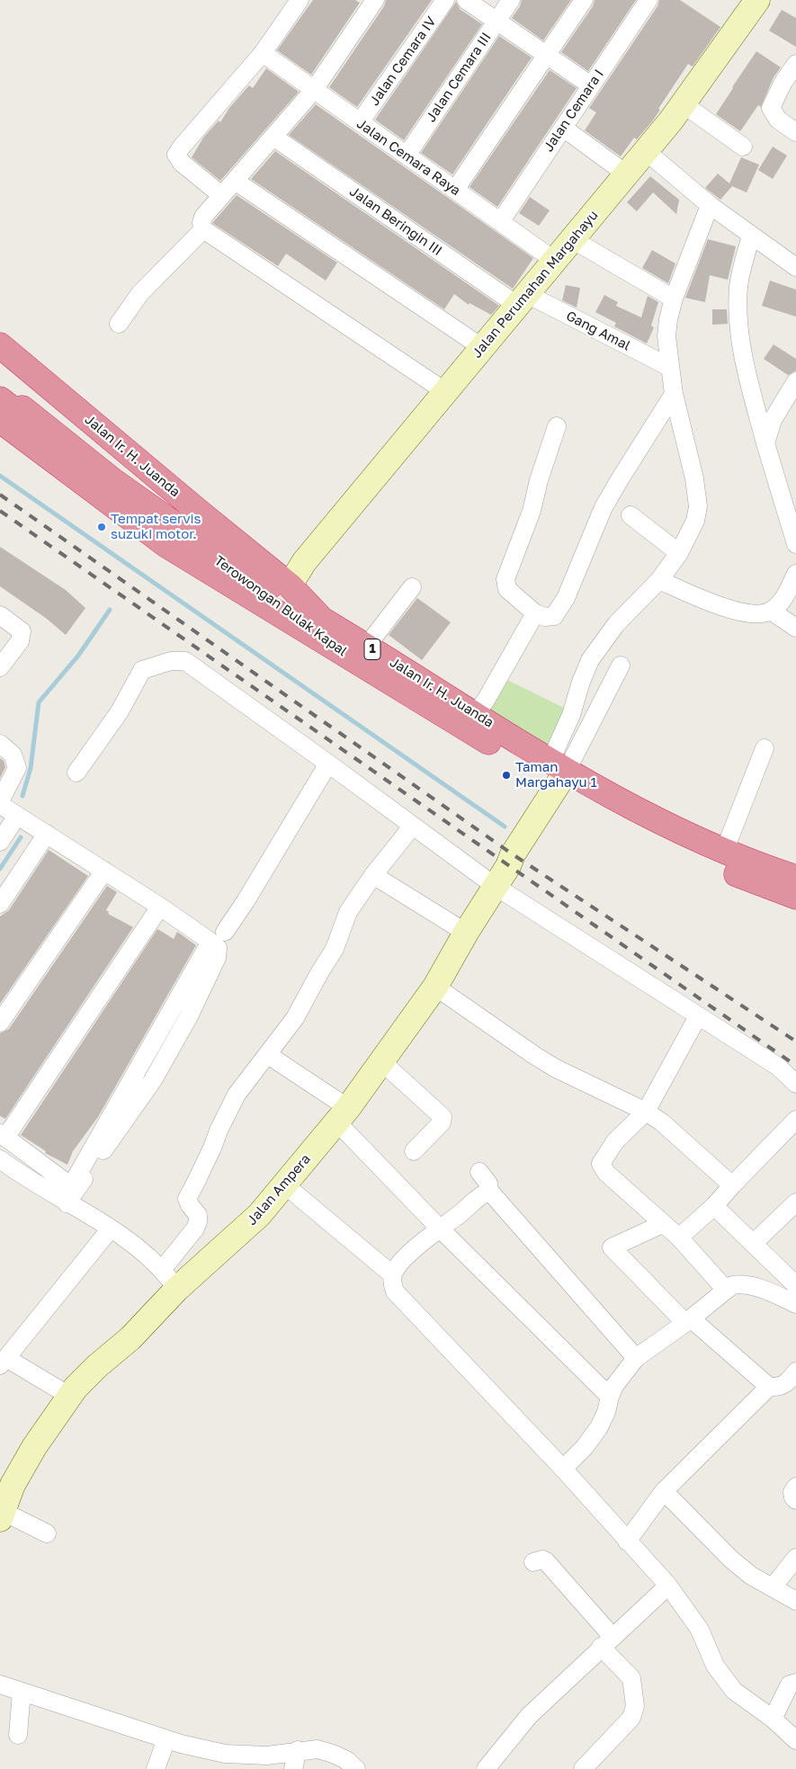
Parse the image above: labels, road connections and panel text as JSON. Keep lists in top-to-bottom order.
{
  "streets": {
    "highway": ["Jalan Ir. H. Juanda", "Terowongan Bulak Kapal", "1"],
    "street": [
      "Jalan Cemara IV",
      "Jalan Cemara III",
      "Jalan Cemara I",
      "Jalan Cemara Raya",
      "Jalan Beringin III",
      "Jalan Perumahan Margahayu",
      "Gang Amal",
      "Jalan Ampera"
    ]
  },
  "crossings": [
    ["Jalan Cemara IV", "Jalan Cemara Raya"],
    ["Jalan Cemara III", "Jalan Cemara Raya"],
    ["Jalan Cemara I", "Jalan Cemara Raya"],
    ["Jalan Cemara Raya", "Jalan Perumahan Margahayu"],
    ["Jalan Beringin III", "Jalan Perumahan Margahayu"],
    ["Jalan Beringin III", "Gang Amal"],
    ["Jalan Perumahan Margahayu", "Gang Amal"],
    ["Jalan Perumahan Margahayu", "Jalan Ir. H. Juanda"],
    ["Jalan Ir. H. Juanda", "Terowongan Bulak Kapal"],
    ["Jalan Ir. H. Juanda", "Jalan Ampera"]
  ],
  "places": ["Tempat servis suzuki motor.", "Taman Margahayu 1"]
}
